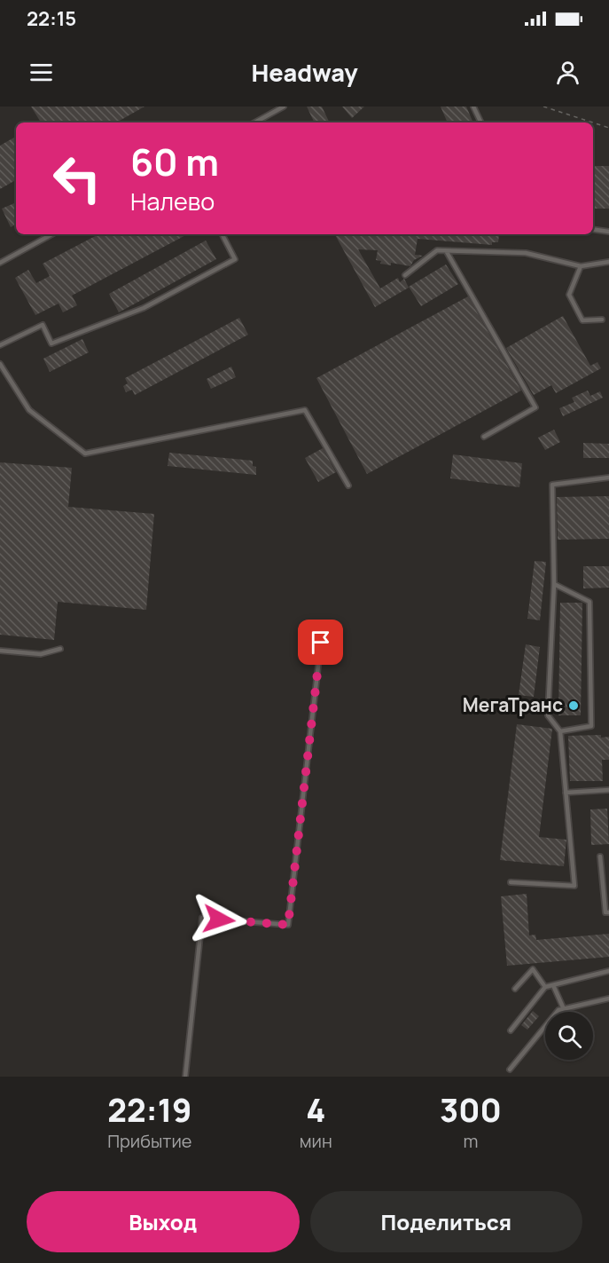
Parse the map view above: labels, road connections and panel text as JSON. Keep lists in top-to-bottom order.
{
  "places": ["МегаТранс"],
  "page": {
    "status": "22:15",
    "header": "Headway",
    "turn": ["60 m", "Налево"],
    "eta": [
      "22:19",
      "Прибытие",
      "4",
      "мин",
      "300",
      "m"
    ],
    "buttons": ["Выход", "Поделиться"]
  }
}
